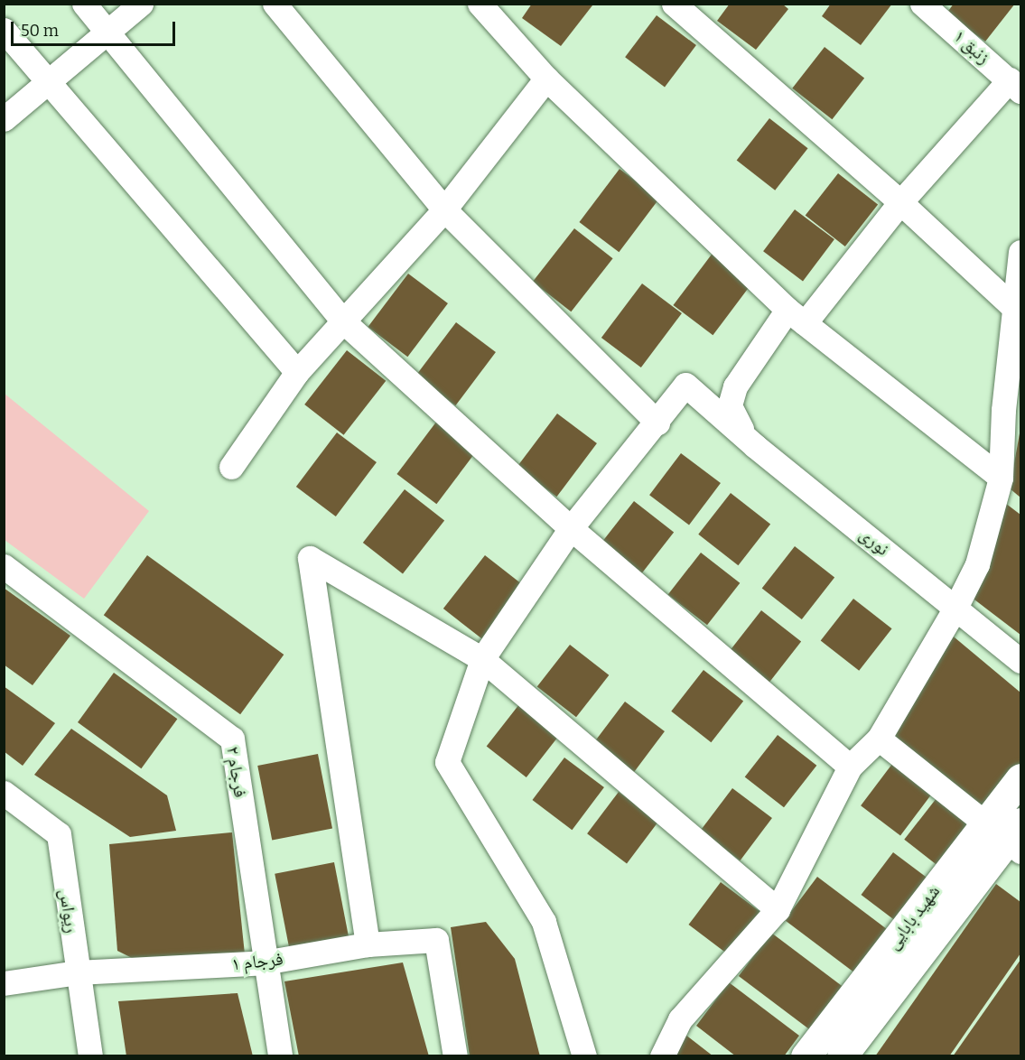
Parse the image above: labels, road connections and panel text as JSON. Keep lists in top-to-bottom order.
{
  "streets": {
    "main road": ["شهید بابایی"],
    "street": [
      "زنبق ۱",
      "نوری",
      "فرجام ۲",
      "ریواس",
      "فرجام ۱"
    ]
  },
  "crossings": [
    ["فرجام ۲", "فرجام ۱"],
    ["ریواس", "فرجام ۱"]
  ],
  "scale_bar": "50 m"
}
